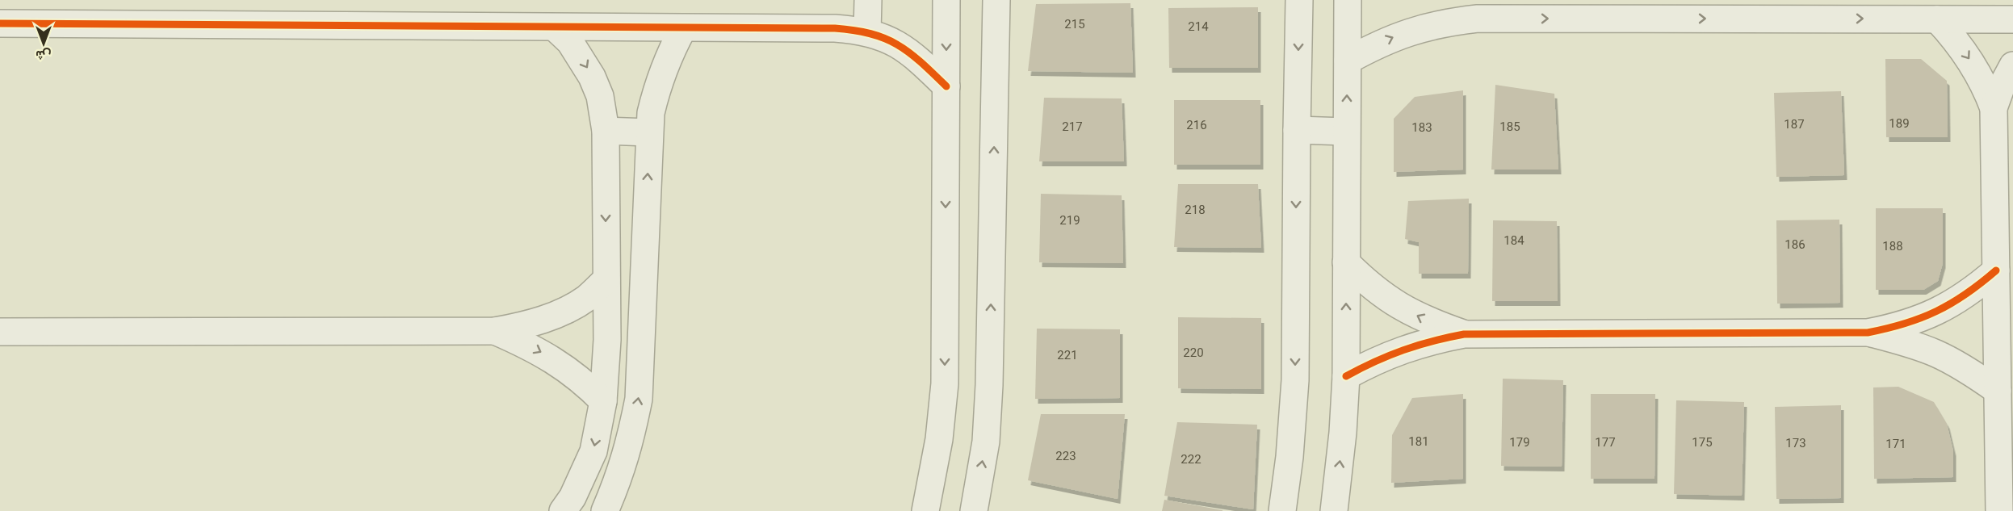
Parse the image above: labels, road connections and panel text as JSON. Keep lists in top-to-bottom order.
{
  "house_numbers": [
    "215",
    "214",
    "189",
    "187",
    "216",
    "217",
    "185",
    "183",
    "218",
    "219",
    "184",
    "186",
    "188",
    "220",
    "221",
    "181",
    "179",
    "177",
    "175",
    "173",
    "171",
    "223",
    "222"
  ],
  "north": "bottom"
}
